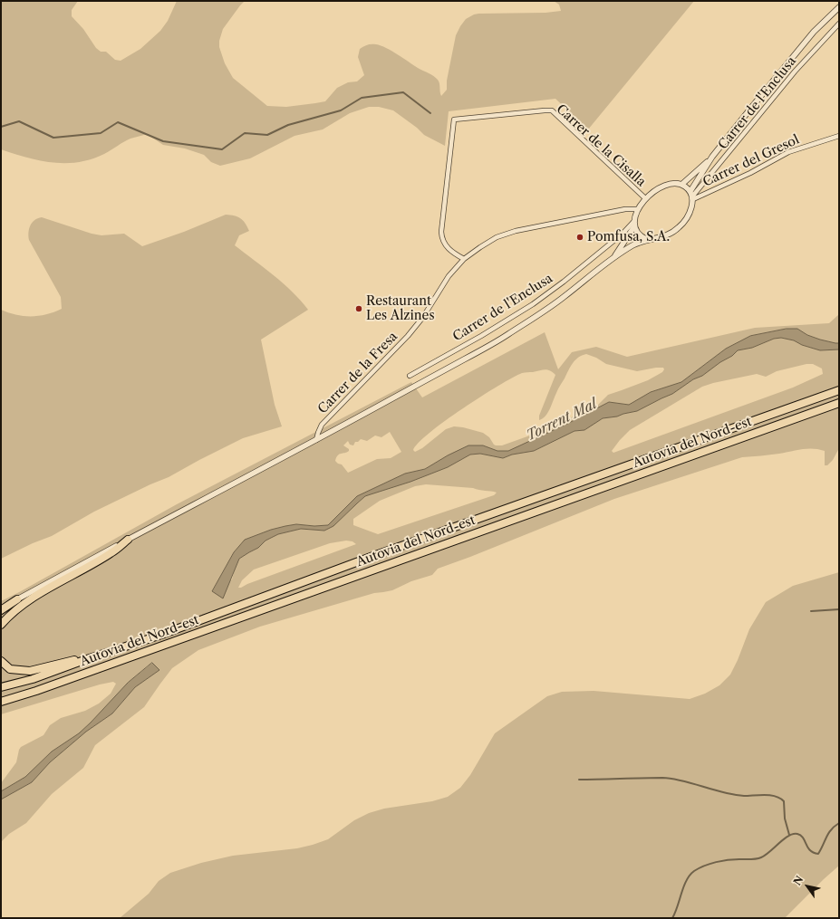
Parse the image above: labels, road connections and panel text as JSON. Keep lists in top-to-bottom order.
{
  "streets": {
    "highway": ["Autovia del Nord-est"],
    "street": [
      "Carrer de l'Enclusa",
      "Carrer de la Cisalla",
      "Carrer del Gresol",
      "Carrer de la Fresa"
    ]
  },
  "crossings": [
    ["Carrer de l'Enclusa", "Carrer de la Cisalla"],
    ["Carrer de l'Enclusa", "Carrer del Gresol"],
    ["Carrer de l'Enclusa", "Carrer de la Fresa"],
    ["Carrer de la Cisalla", "Carrer del Gresol"],
    ["Carrer de la Cisalla", "Carrer de la Fresa"],
    ["Carrer del Gresol", "Carrer de la Fresa"]
  ],
  "water": ["Torrent Mal"],
  "places": ["Pomfusa, S.A.", "Restaurant Les Alzines"],
  "north": "top left"
}
